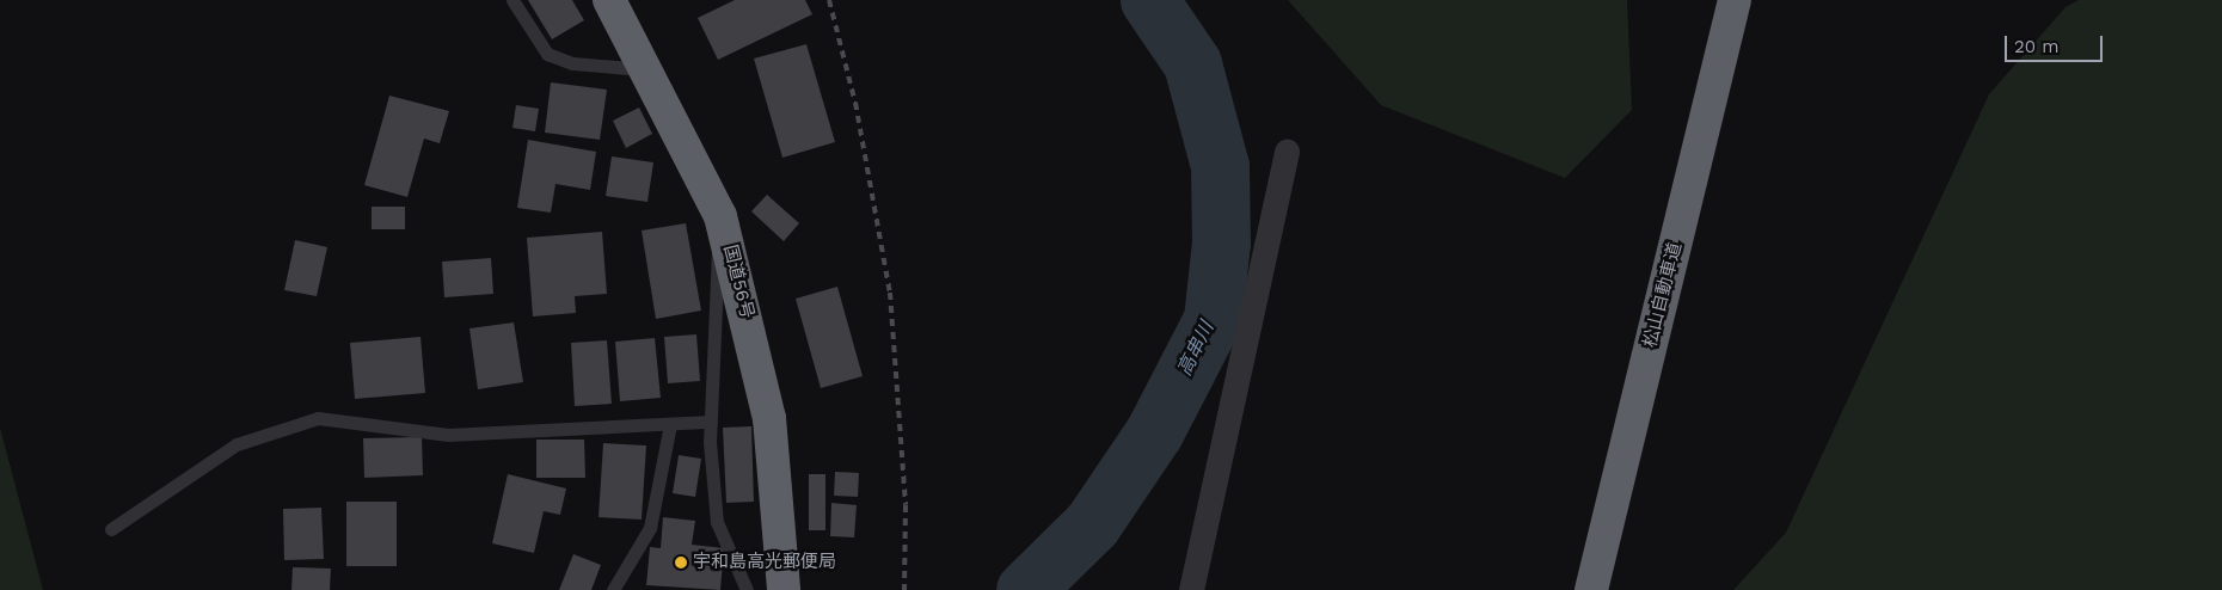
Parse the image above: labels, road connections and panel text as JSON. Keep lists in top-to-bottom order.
{
  "streets": {
    "highway": ["国道56号", "松山自動車道"]
  },
  "water": ["高串川"],
  "places": ["宇和島高光郵便局"],
  "scale_bar": "20 m"
}
